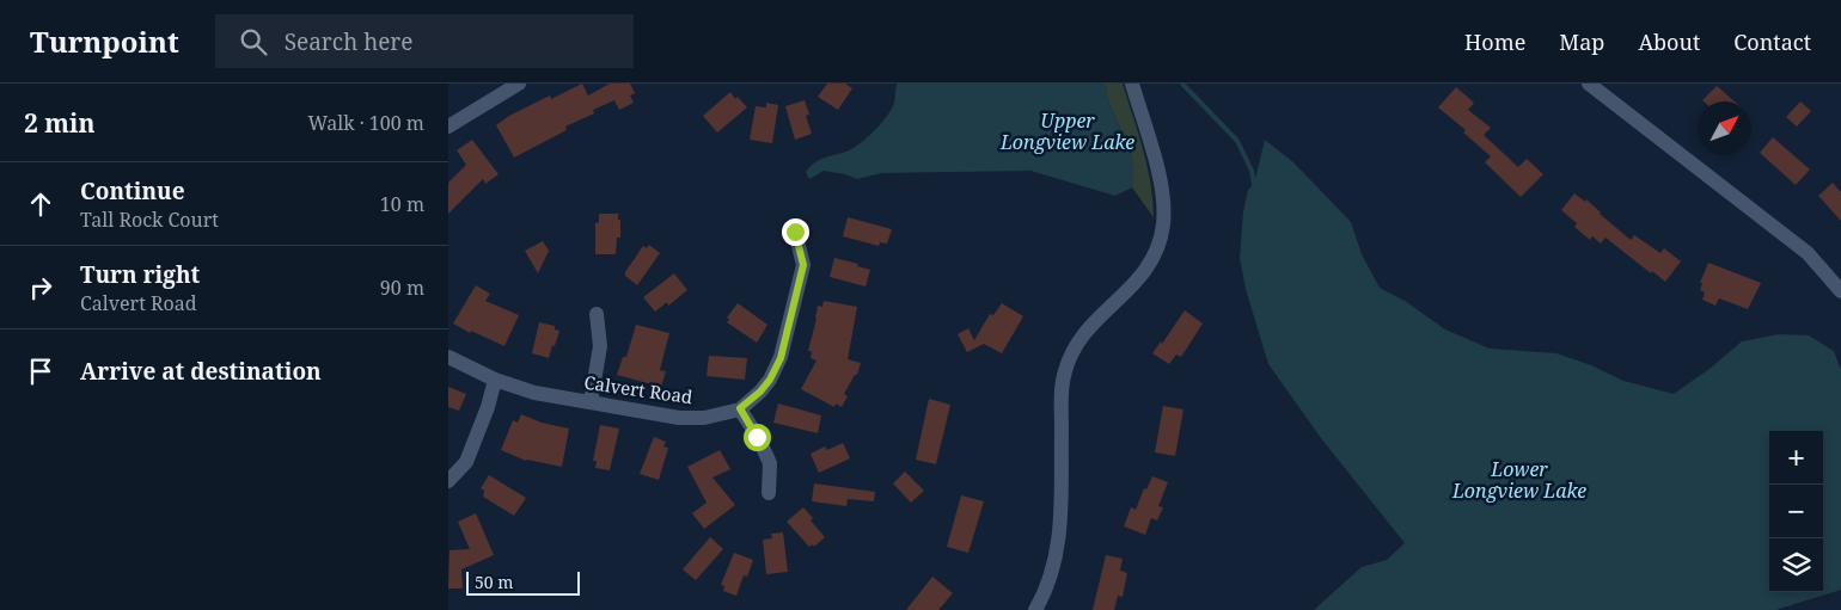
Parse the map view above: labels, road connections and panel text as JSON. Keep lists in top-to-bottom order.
{
  "streets": {
    "street": ["Calvert Road"]
  },
  "water": ["Upper Longview Lake", "Lower Longview Lake"],
  "scale_bar": "50 m",
  "north": "top right",
  "page": {
    "header": "Turnpoint",
    "search": "Search here",
    "nav": [
      "Home",
      "Map",
      "About",
      "Contact"
    ],
    "heading": ["2 min", "Walk · 100 m"],
    "list": [
      ["Continue", "Tall Rock Court", "10 m"],
      ["Turn right", "Calvert Road", "90 m"],
      "Arrive at destination"
    ],
    "map_buttons": ["+", "−"],
    "scale": "50 m"
  }
}
